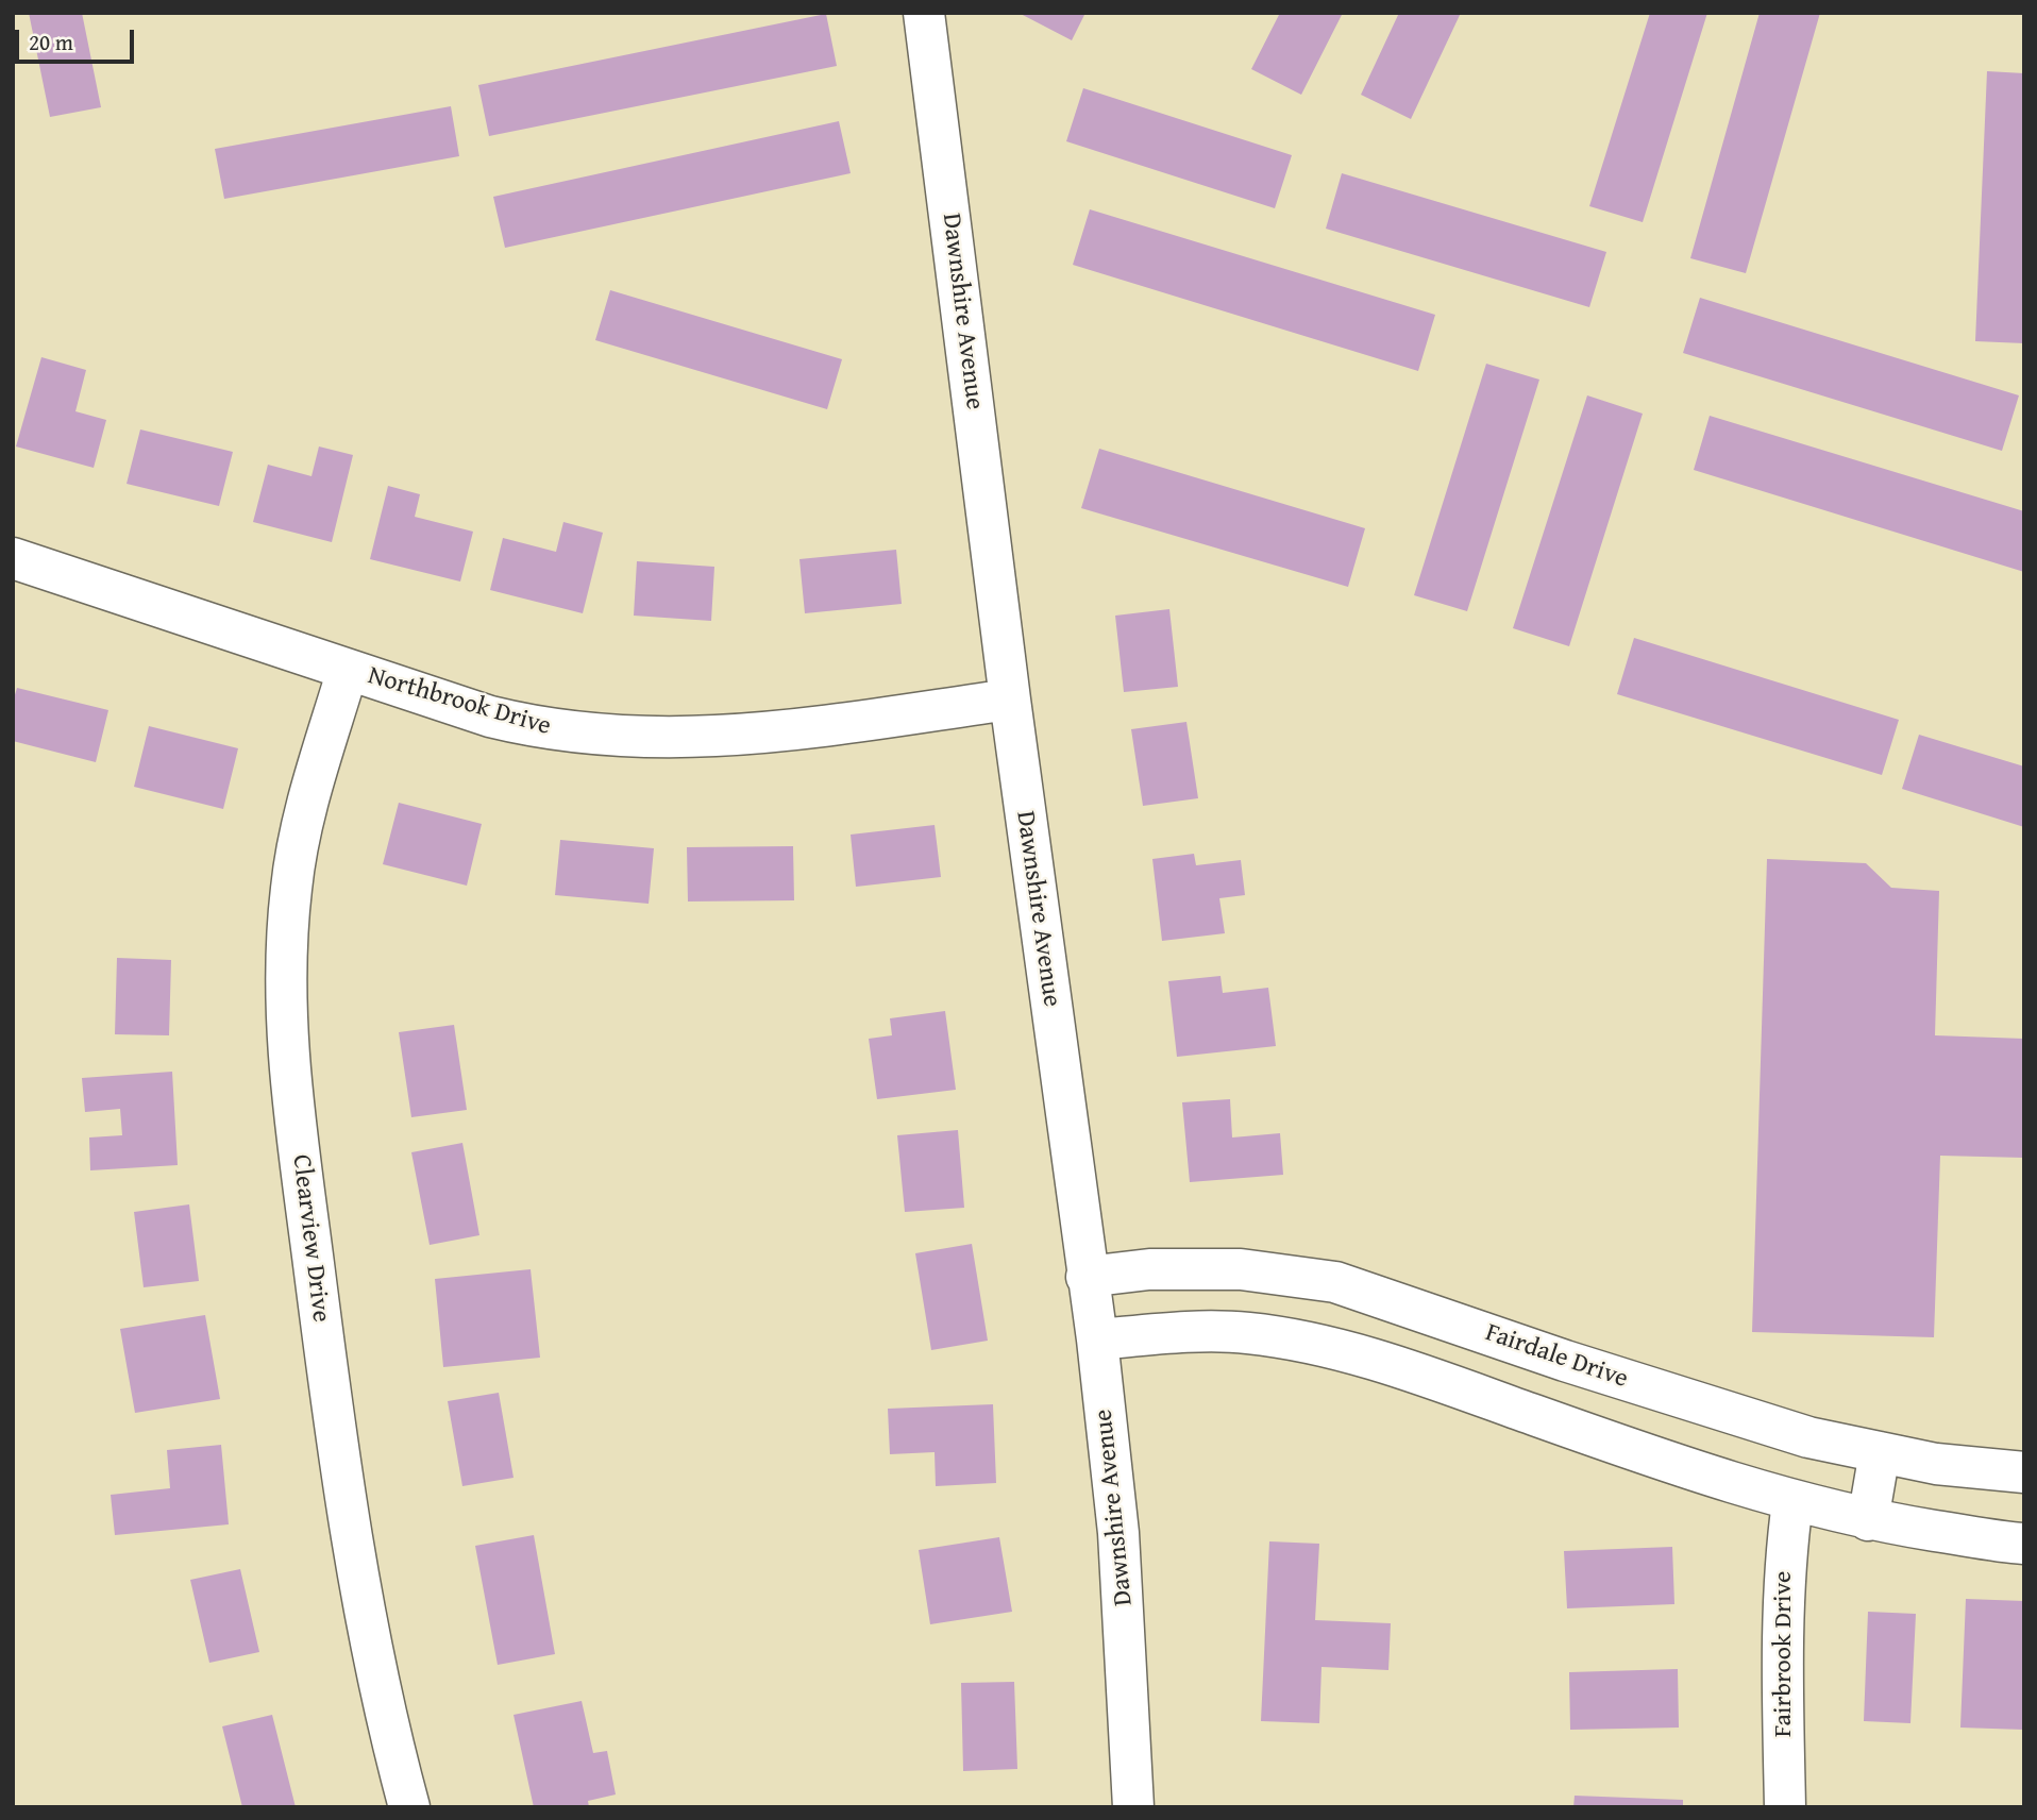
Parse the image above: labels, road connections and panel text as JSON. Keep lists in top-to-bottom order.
{
  "streets": {
    "street": [
      "Dawnshire Avenue",
      "Northbrook Drive",
      "Clearview Drive",
      "Fairdale Drive",
      "Fairbrook Drive"
    ]
  },
  "crossings": [
    ["Dawnshire Avenue", "Northbrook Drive"],
    ["Dawnshire Avenue", "Fairdale Drive"],
    ["Northbrook Drive", "Clearview Drive"]
  ],
  "scale_bar": "20 m"
}
